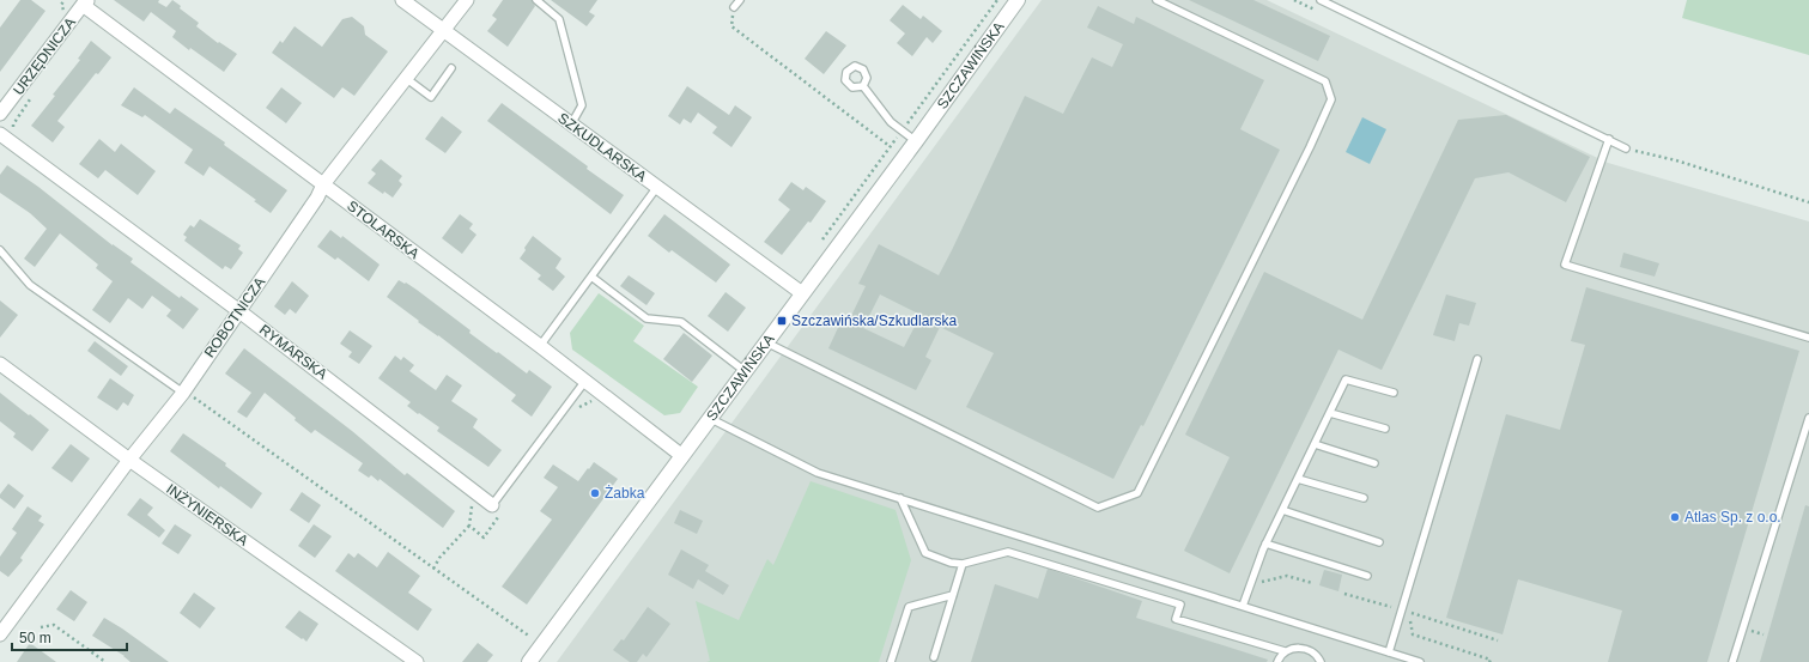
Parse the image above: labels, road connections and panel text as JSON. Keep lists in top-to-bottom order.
{
  "streets": {
    "street": [
      "URZĘDNICZA",
      "SZCZAWIŃSKA",
      "SZKUDLARSKA",
      "STOLARSKA",
      "ROBOTNICZA",
      "RYMARSKA",
      "INŻYNIERSKA"
    ]
  },
  "crossings": [
    ["URZĘDNICZA", "STOLARSKA"],
    ["SZCZAWIŃSKA", "SZKUDLARSKA"],
    ["SZCZAWIŃSKA", "STOLARSKA"],
    ["SZKUDLARSKA", "ROBOTNICZA"],
    ["STOLARSKA", "ROBOTNICZA"],
    ["ROBOTNICZA", "RYMARSKA"],
    ["ROBOTNICZA", "INŻYNIERSKA"]
  ],
  "places": {
    "transit": ["Szczawińska/Szkudlarska"],
    "other": ["Żabka", "Atlas Sp. z o.o."]
  },
  "scale_bar": "50 m"
}
